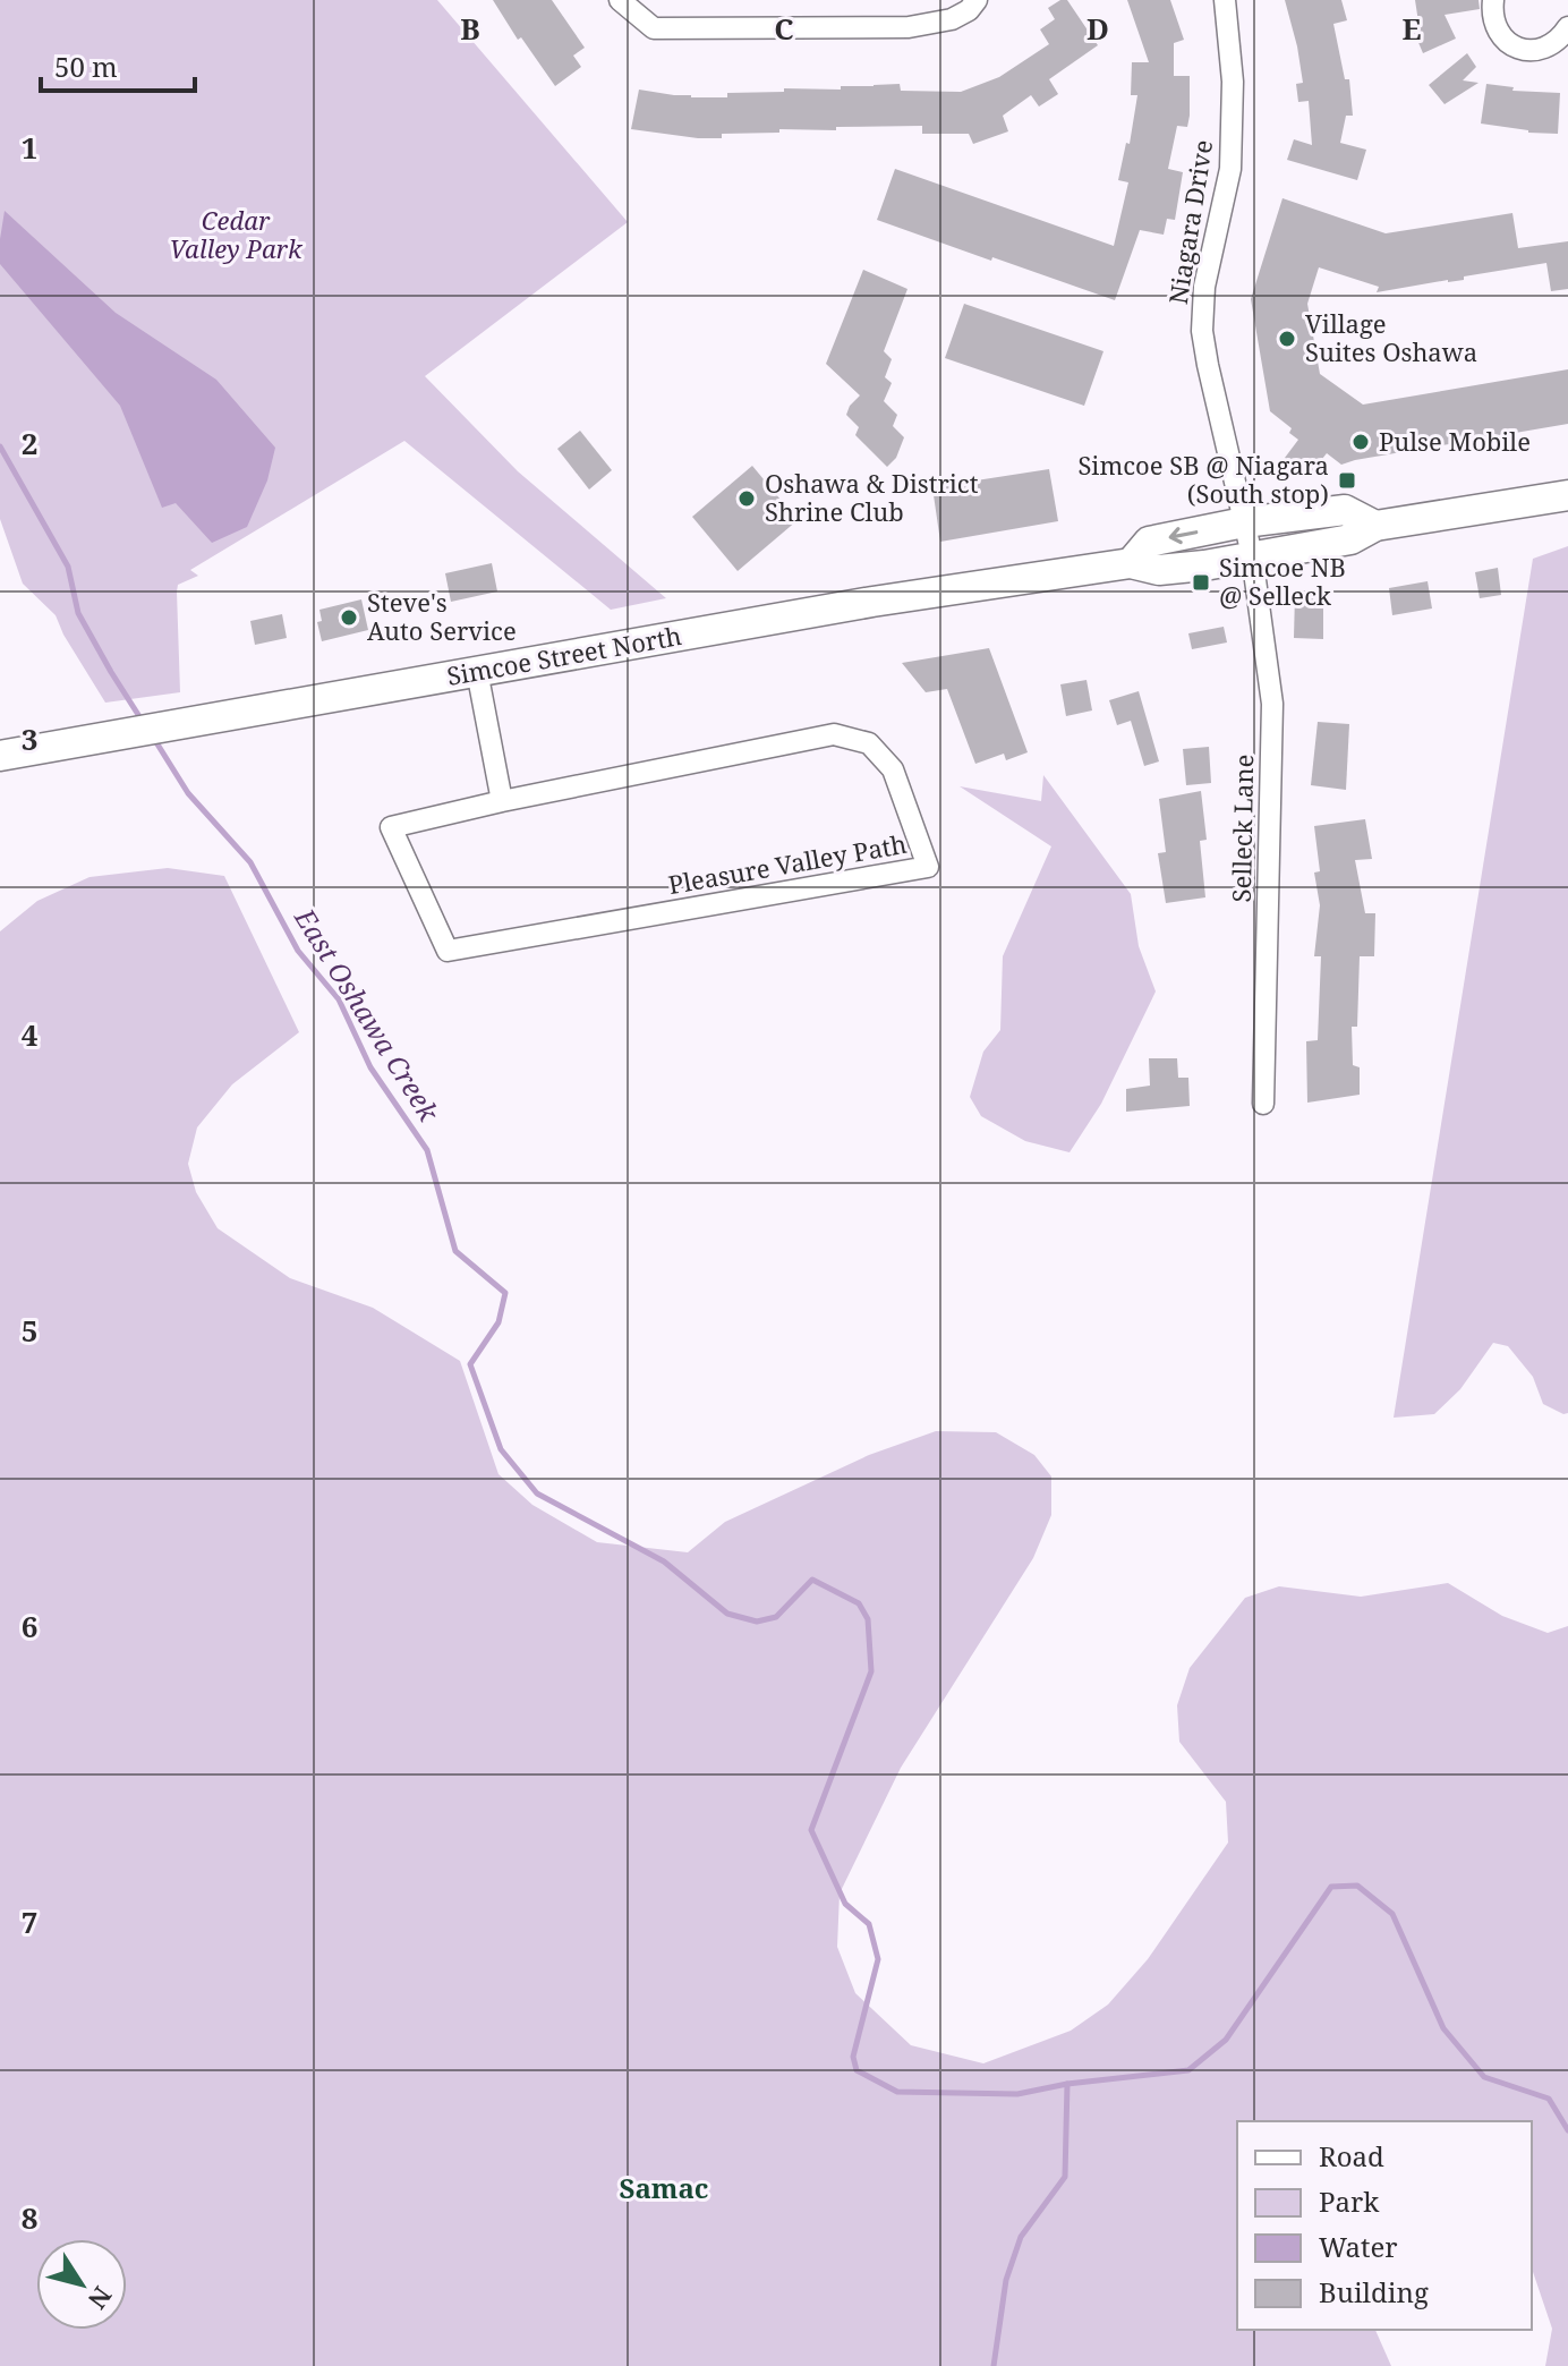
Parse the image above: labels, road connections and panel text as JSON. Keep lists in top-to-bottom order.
{
  "streets": {
    "main road": ["Simcoe Street North"],
    "street": ["Niagara Drive", "Selleck Lane", "Pleasure Valley Path"]
  },
  "crossings": [
    ["Niagara Drive", "Simcoe Street North"],
    ["Niagara Drive", "Selleck Lane"],
    ["Simcoe Street North", "Selleck Lane"]
  ],
  "districts": ["Samac"],
  "water": ["East Oshawa Creek"],
  "parks": ["Cedar Valley Park"],
  "places": {
    "other": [
      "Village Suites Oshawa",
      "Pulse Mobile",
      "Oshawa & District Shrine Club",
      "Steve's Auto Service"
    ],
    "transit": ["Simcoe SB @ Niagara (South stop)", "Simcoe NB @ Selleck"]
  },
  "legend": [
    "Road",
    "Park",
    "Water",
    "Building"
  ],
  "scale_bar": "50 m",
  "north": "bottom right",
  "grid": {
    "columns": [
      "B",
      "C",
      "D",
      "E"
    ],
    "rows": [
      "1",
      "2",
      "3",
      "4",
      "5",
      "6",
      "7",
      "8"
    ]
  }
}
